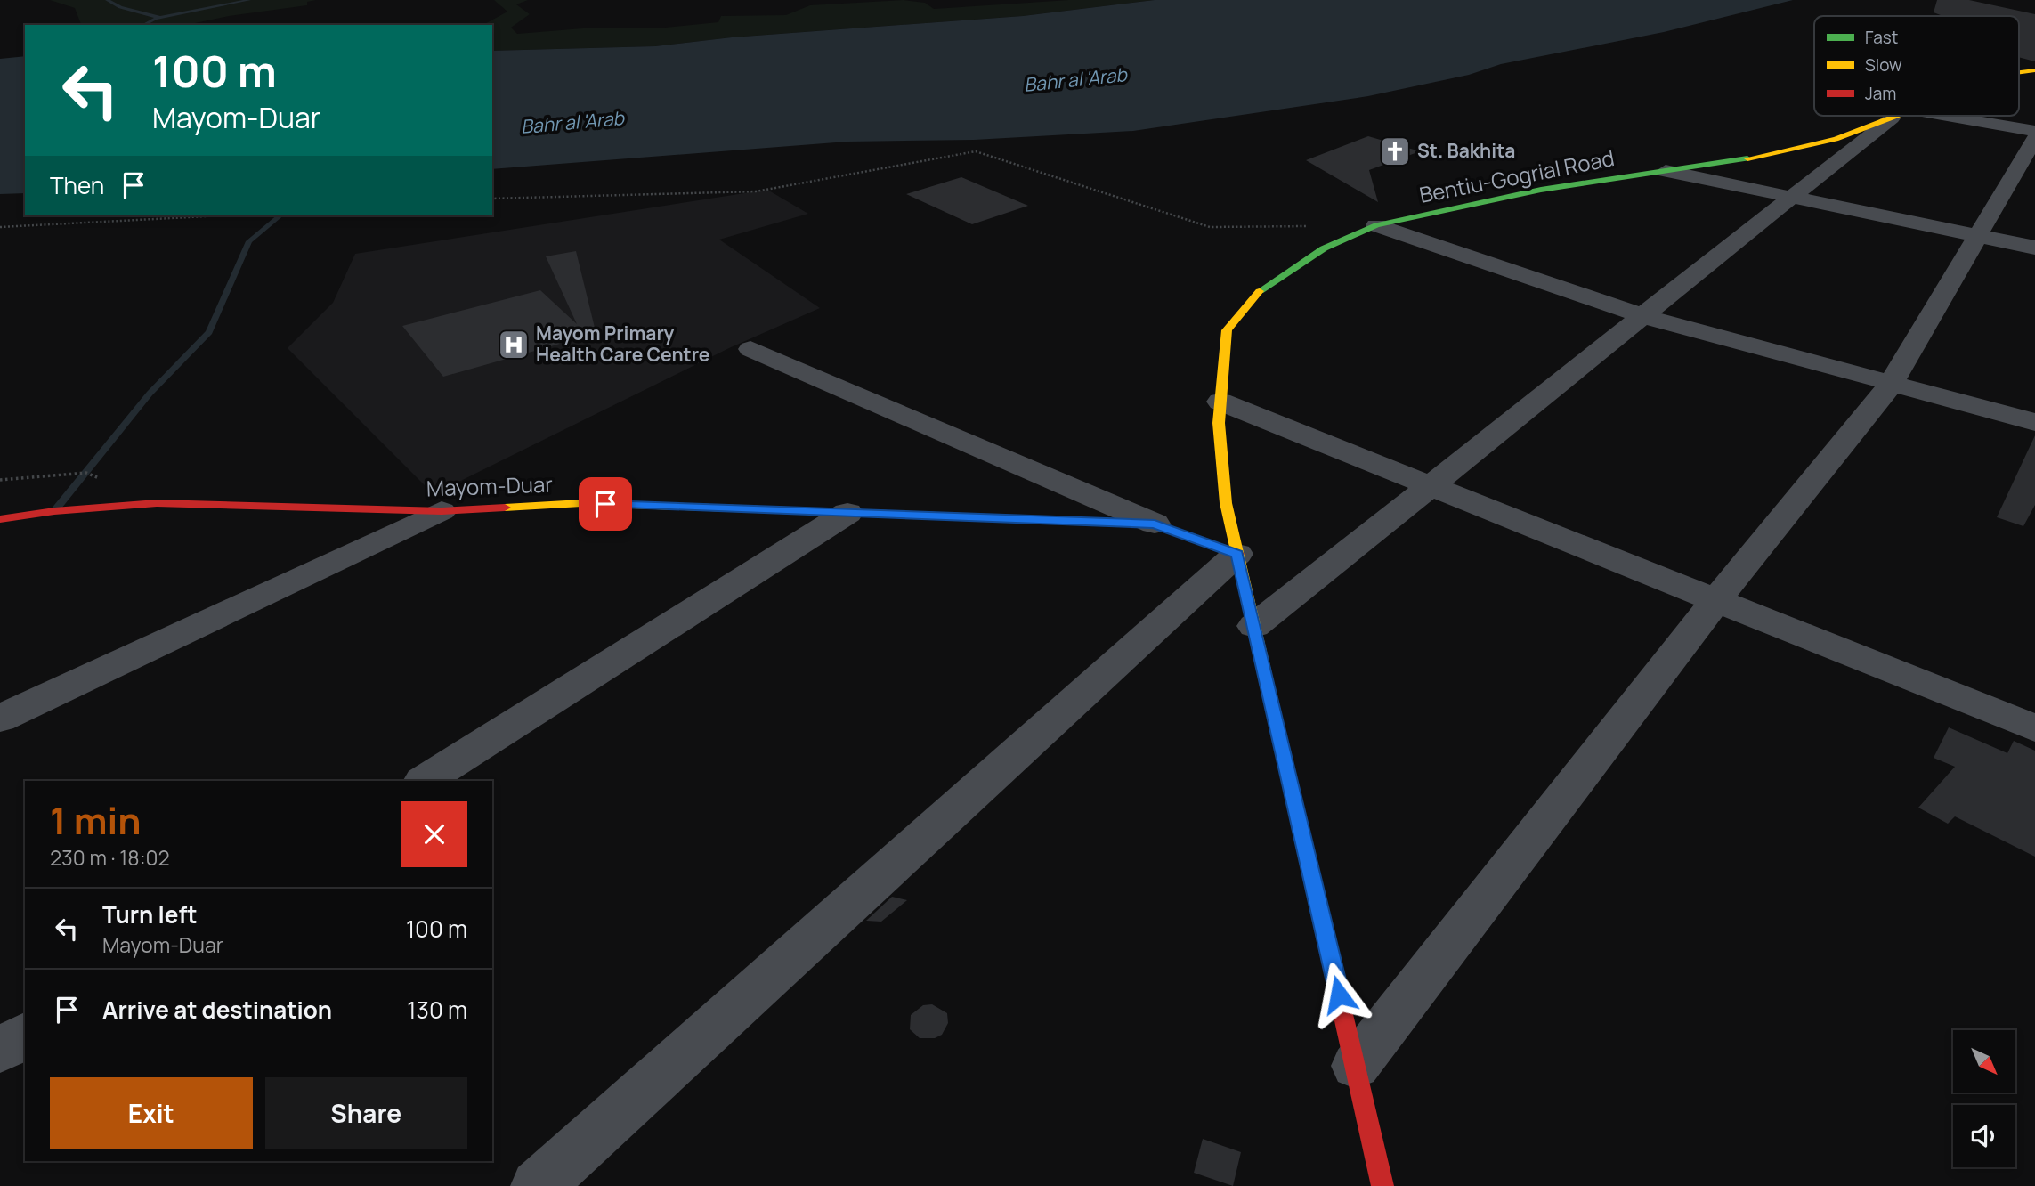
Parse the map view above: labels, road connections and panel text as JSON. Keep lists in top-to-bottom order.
{
  "streets": {
    "main road": ["Bentiu-Gogrial Road", "Mayom-Duar"]
  },
  "crossings": [
    ["Bentiu-Gogrial Road", "Mayom-Duar"]
  ],
  "water": ["Bahr al 'Arab"],
  "places": {
    "church": ["St. Bakhita"],
    "hospital": ["Mayom Primary Health Care Centre"]
  },
  "legend": ["Fast", "Slow", "Jam"],
  "north": "bottom right",
  "page": {
    "turn": ["100 m", "Mayom-Duar"],
    "then": "Then",
    "heading": ["1 min", "230 m · 18:02"],
    "list": [
      {
        "name": "Turn left",
        "note": "Mayom-Duar",
        "value": "100 m"
      },
      {
        "name": "Arrive at destination",
        "value": "130 m"
      }
    ],
    "buttons": ["Exit", "Share"]
  }
}
